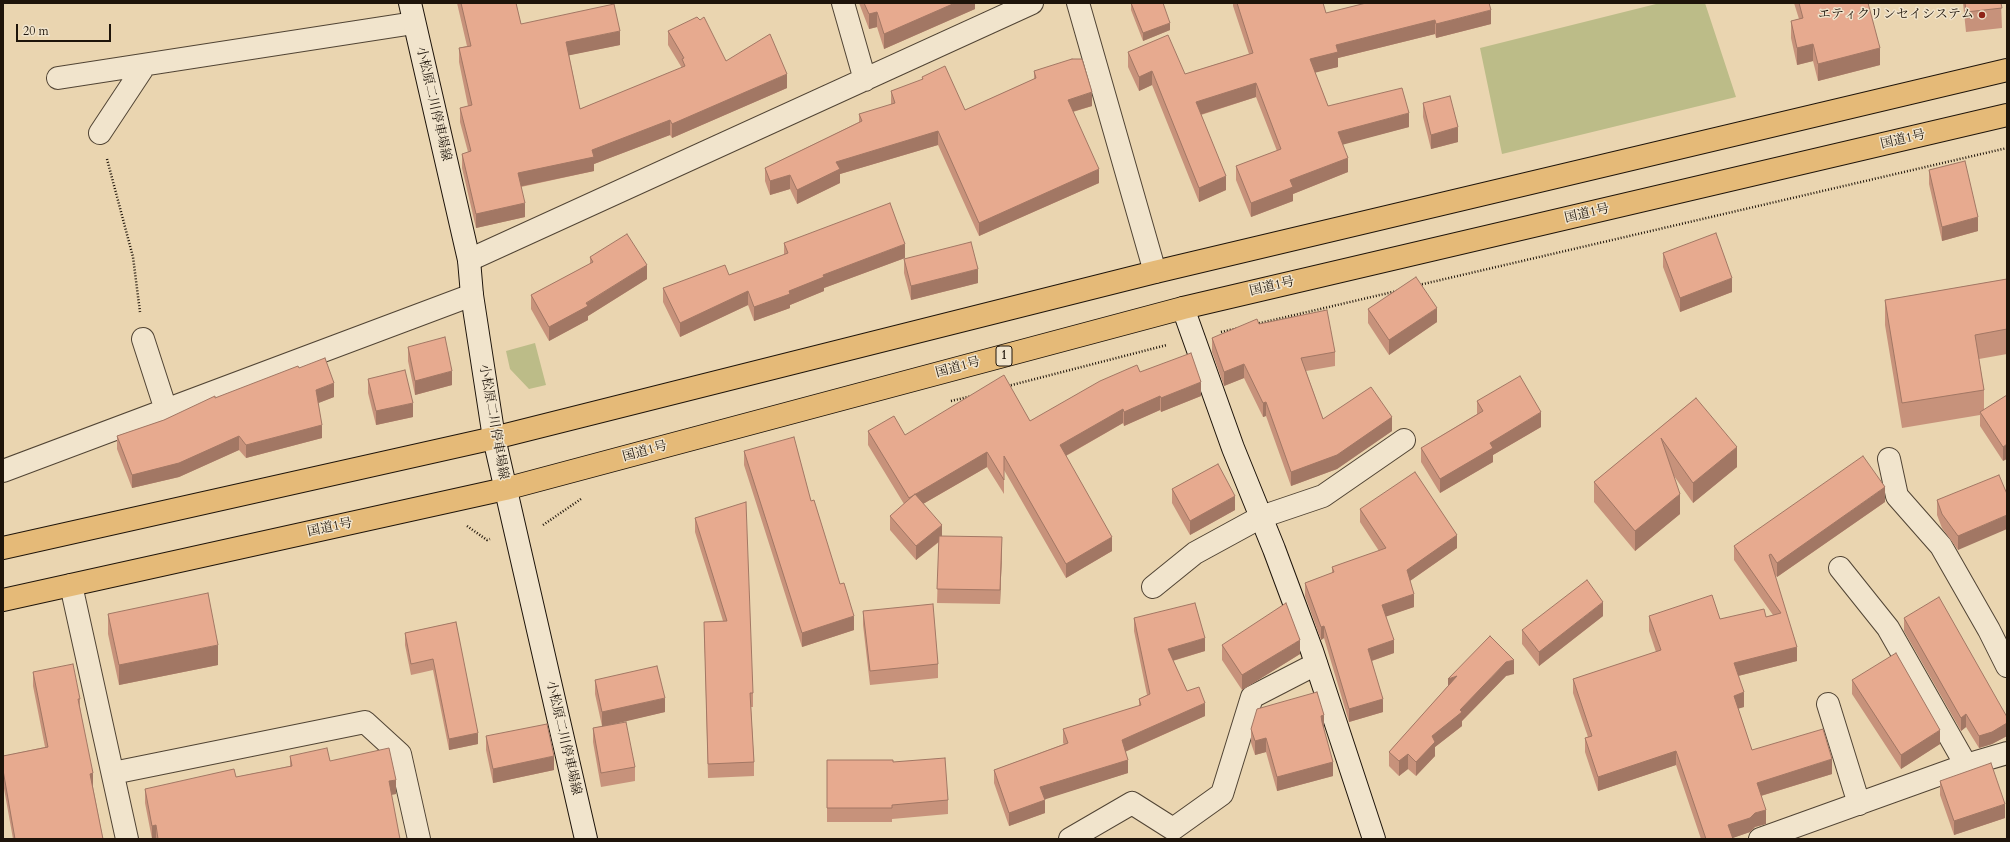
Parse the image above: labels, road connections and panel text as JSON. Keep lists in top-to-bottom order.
{
  "streets": {
    "highway": ["国道1号", "1"],
    "street": ["小松原二川停車場線"]
  },
  "crossings": [
    ["小松原二川停車場線", "国道1号"]
  ],
  "places": ["エティクリンセイシステム"],
  "scale_bar": "20 m"
}
